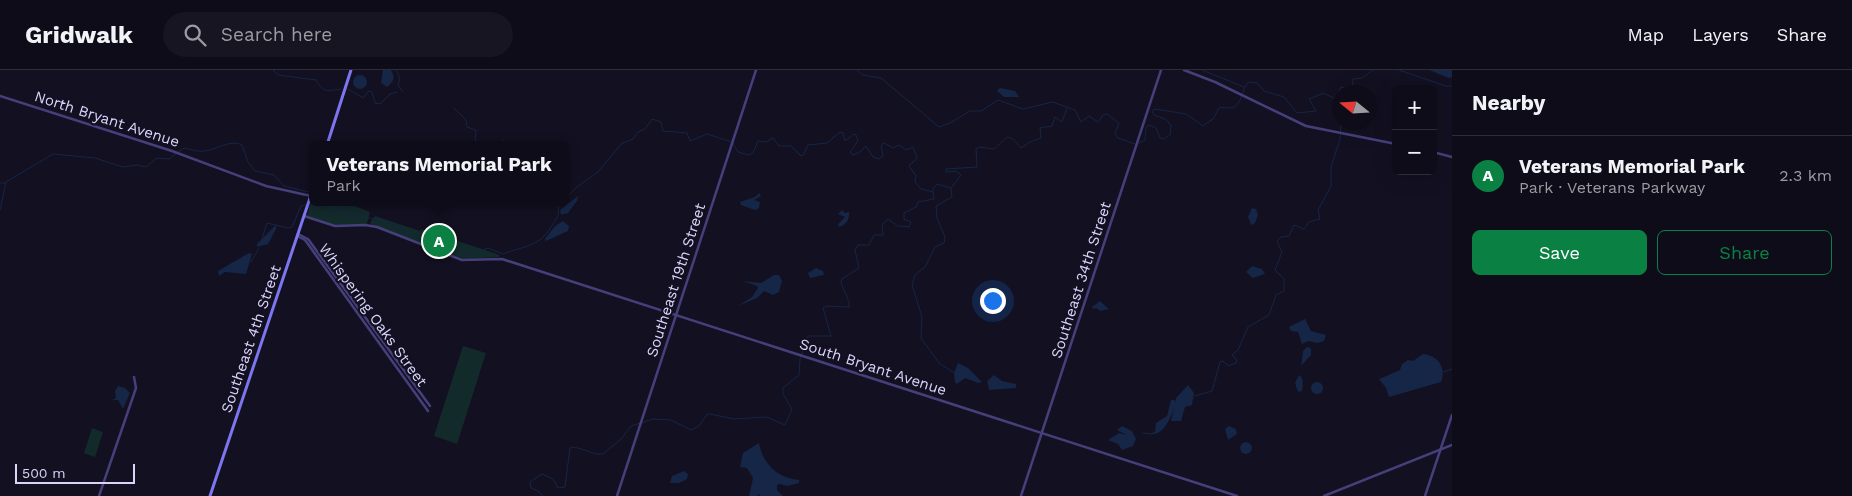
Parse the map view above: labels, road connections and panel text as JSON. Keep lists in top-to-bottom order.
{
  "streets": {
    "main road": ["Southeast 4th Street"],
    "street": [
      "North Bryant Avenue",
      "Southeast 19th Street",
      "Southeast 34th Street",
      "Whispering Oaks Street",
      "South Bryant Avenue"
    ]
  },
  "crossings": [
    ["Southeast 19th Street", "South Bryant Avenue"],
    ["Southeast 34th Street", "South Bryant Avenue"],
    ["Whispering Oaks Street", "Southeast 4th Street"],
    ["Southeast 4th Street", "South Bryant Avenue"]
  ],
  "scale_bar": "500 m",
  "north": "left",
  "page": {
    "header": "Gridwalk",
    "search": "Search here",
    "nav": ["Map", "Layers", "Share"],
    "heading": "Nearby",
    "map_buttons": ["+", "−"],
    "list": [
      {
        "mark": "A",
        "name": "Veterans Memorial Park",
        "note": "Park · Veterans Parkway",
        "value": "2.3 km"
      }
    ],
    "popup": ["Veterans Memorial Park", "Park"],
    "buttons": ["Save", "Share"],
    "pins": "A",
    "scale": "500 m"
  }
}
